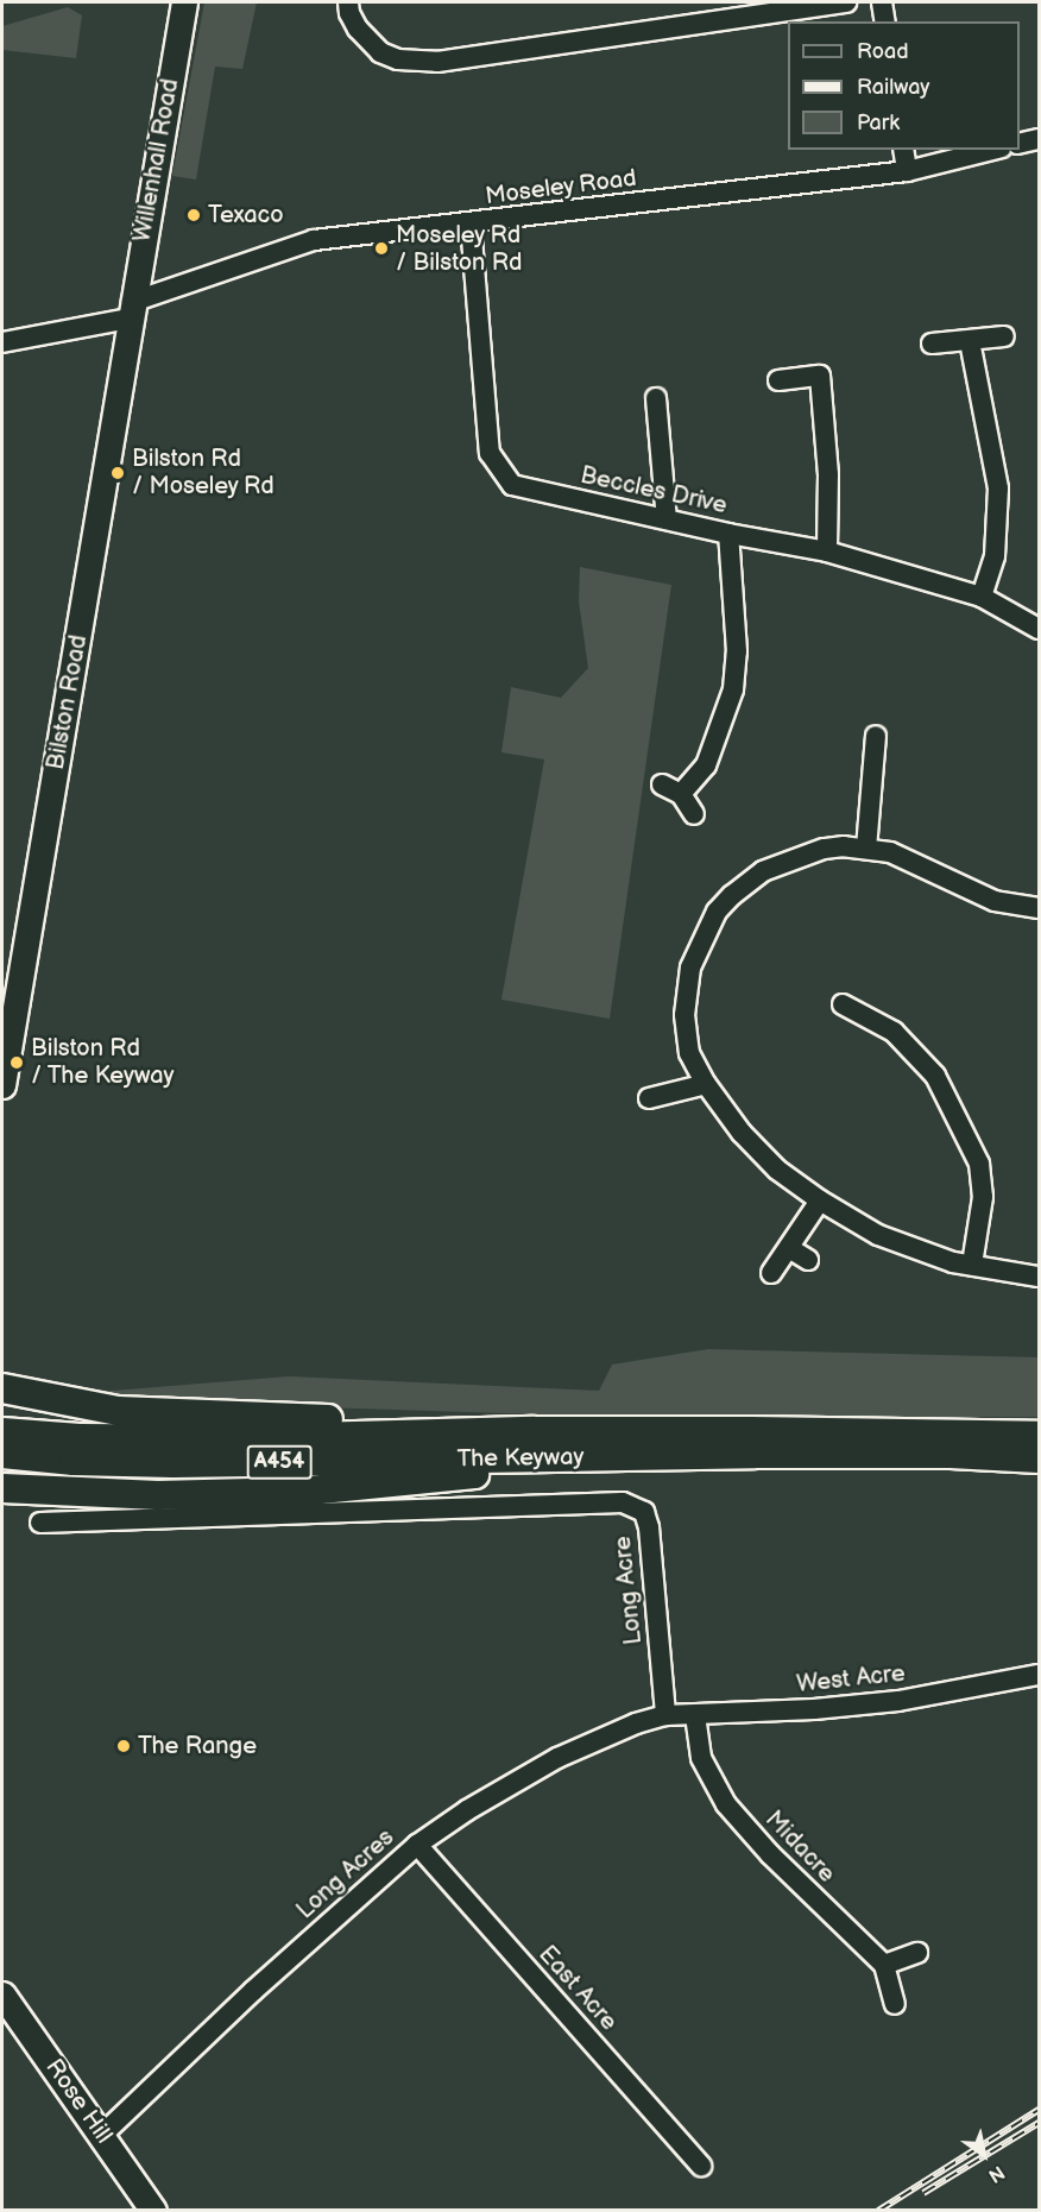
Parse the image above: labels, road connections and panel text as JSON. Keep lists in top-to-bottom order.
{
  "streets": {
    "highway": ["The Keyway", "A454"],
    "main road": ["Willenhall Road", "Bilston Road", "Rose Hill"],
    "street": [
      "Moseley Road",
      "Beccles Drive",
      "Long Acre",
      "West Acre",
      "Midacre",
      "Long Acres",
      "East Acre"
    ]
  },
  "crossings": [
    ["Willenhall Road", "Moseley Road"],
    ["Willenhall Road", "Bilston Road"],
    ["Moseley Road", "Beccles Drive"],
    ["Moseley Road", "Bilston Road"],
    ["Long Acre", "West Acre"],
    ["Long Acre", "Long Acres"],
    ["West Acre", "Midacre"],
    ["West Acre", "Long Acres"],
    ["Long Acres", "East Acre"],
    ["Long Acres", "Rose Hill"]
  ],
  "places": [
    "Texaco",
    "Moseley Rd / Bilston Rd",
    "Bilston Rd / Moseley Rd",
    "Bilston Rd / The Keyway",
    "The Range"
  ],
  "legend": ["Road", "Railway", "Park"],
  "north": "bottom right"
}
